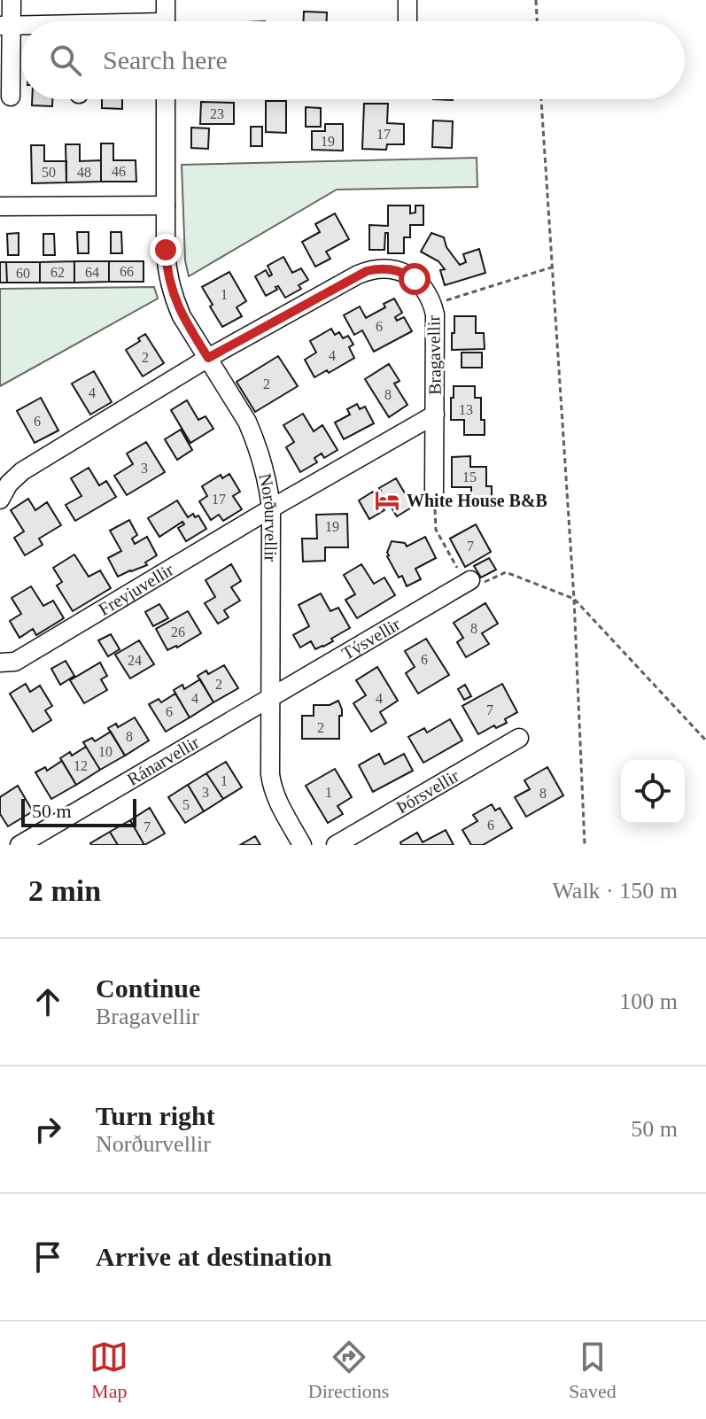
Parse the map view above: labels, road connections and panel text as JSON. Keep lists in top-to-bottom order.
{
  "streets": {
    "street": [
      "Bragavellir",
      "Norðurvellir",
      "Freyjuvellir",
      "Týsvellir",
      "Ránarvellir",
      "Þórsvellir"
    ]
  },
  "crossings": [
    ["Bragavellir", "Norðurvellir"],
    ["Bragavellir", "Freyjuvellir"],
    ["Norðurvellir", "Freyjuvellir"],
    ["Norðurvellir", "Týsvellir"],
    ["Norðurvellir", "Ránarvellir"],
    ["Týsvellir", "Ránarvellir"]
  ],
  "places": {
    "hotel": ["White House B&B"]
  },
  "house_numbers": [
    "23",
    "17",
    "19",
    "46",
    "50",
    "48",
    "66",
    "62",
    "64",
    "60",
    "1",
    "6",
    "4",
    "2",
    "2",
    "4",
    "8",
    "13",
    "6",
    "3",
    "15",
    "17",
    "19",
    "7",
    "8",
    "26",
    "6",
    "24",
    "2",
    "4",
    "4",
    "7",
    "6",
    "2",
    "8",
    "10",
    "12",
    "1",
    "3",
    "1",
    "8",
    "5",
    "6",
    "7"
  ],
  "scale_bar": "50 m",
  "page": {
    "search": "Search here",
    "scale": "50 m",
    "heading": ["2 min", "Walk · 150 m"],
    "list": [
      ["Continue", "Bragavellir", "100 m"],
      ["Turn right", "Norðurvellir", "50 m"],
      "Arrive at destination"
    ],
    "nav": ["Map", "Directions", "Saved"]
  }
}
